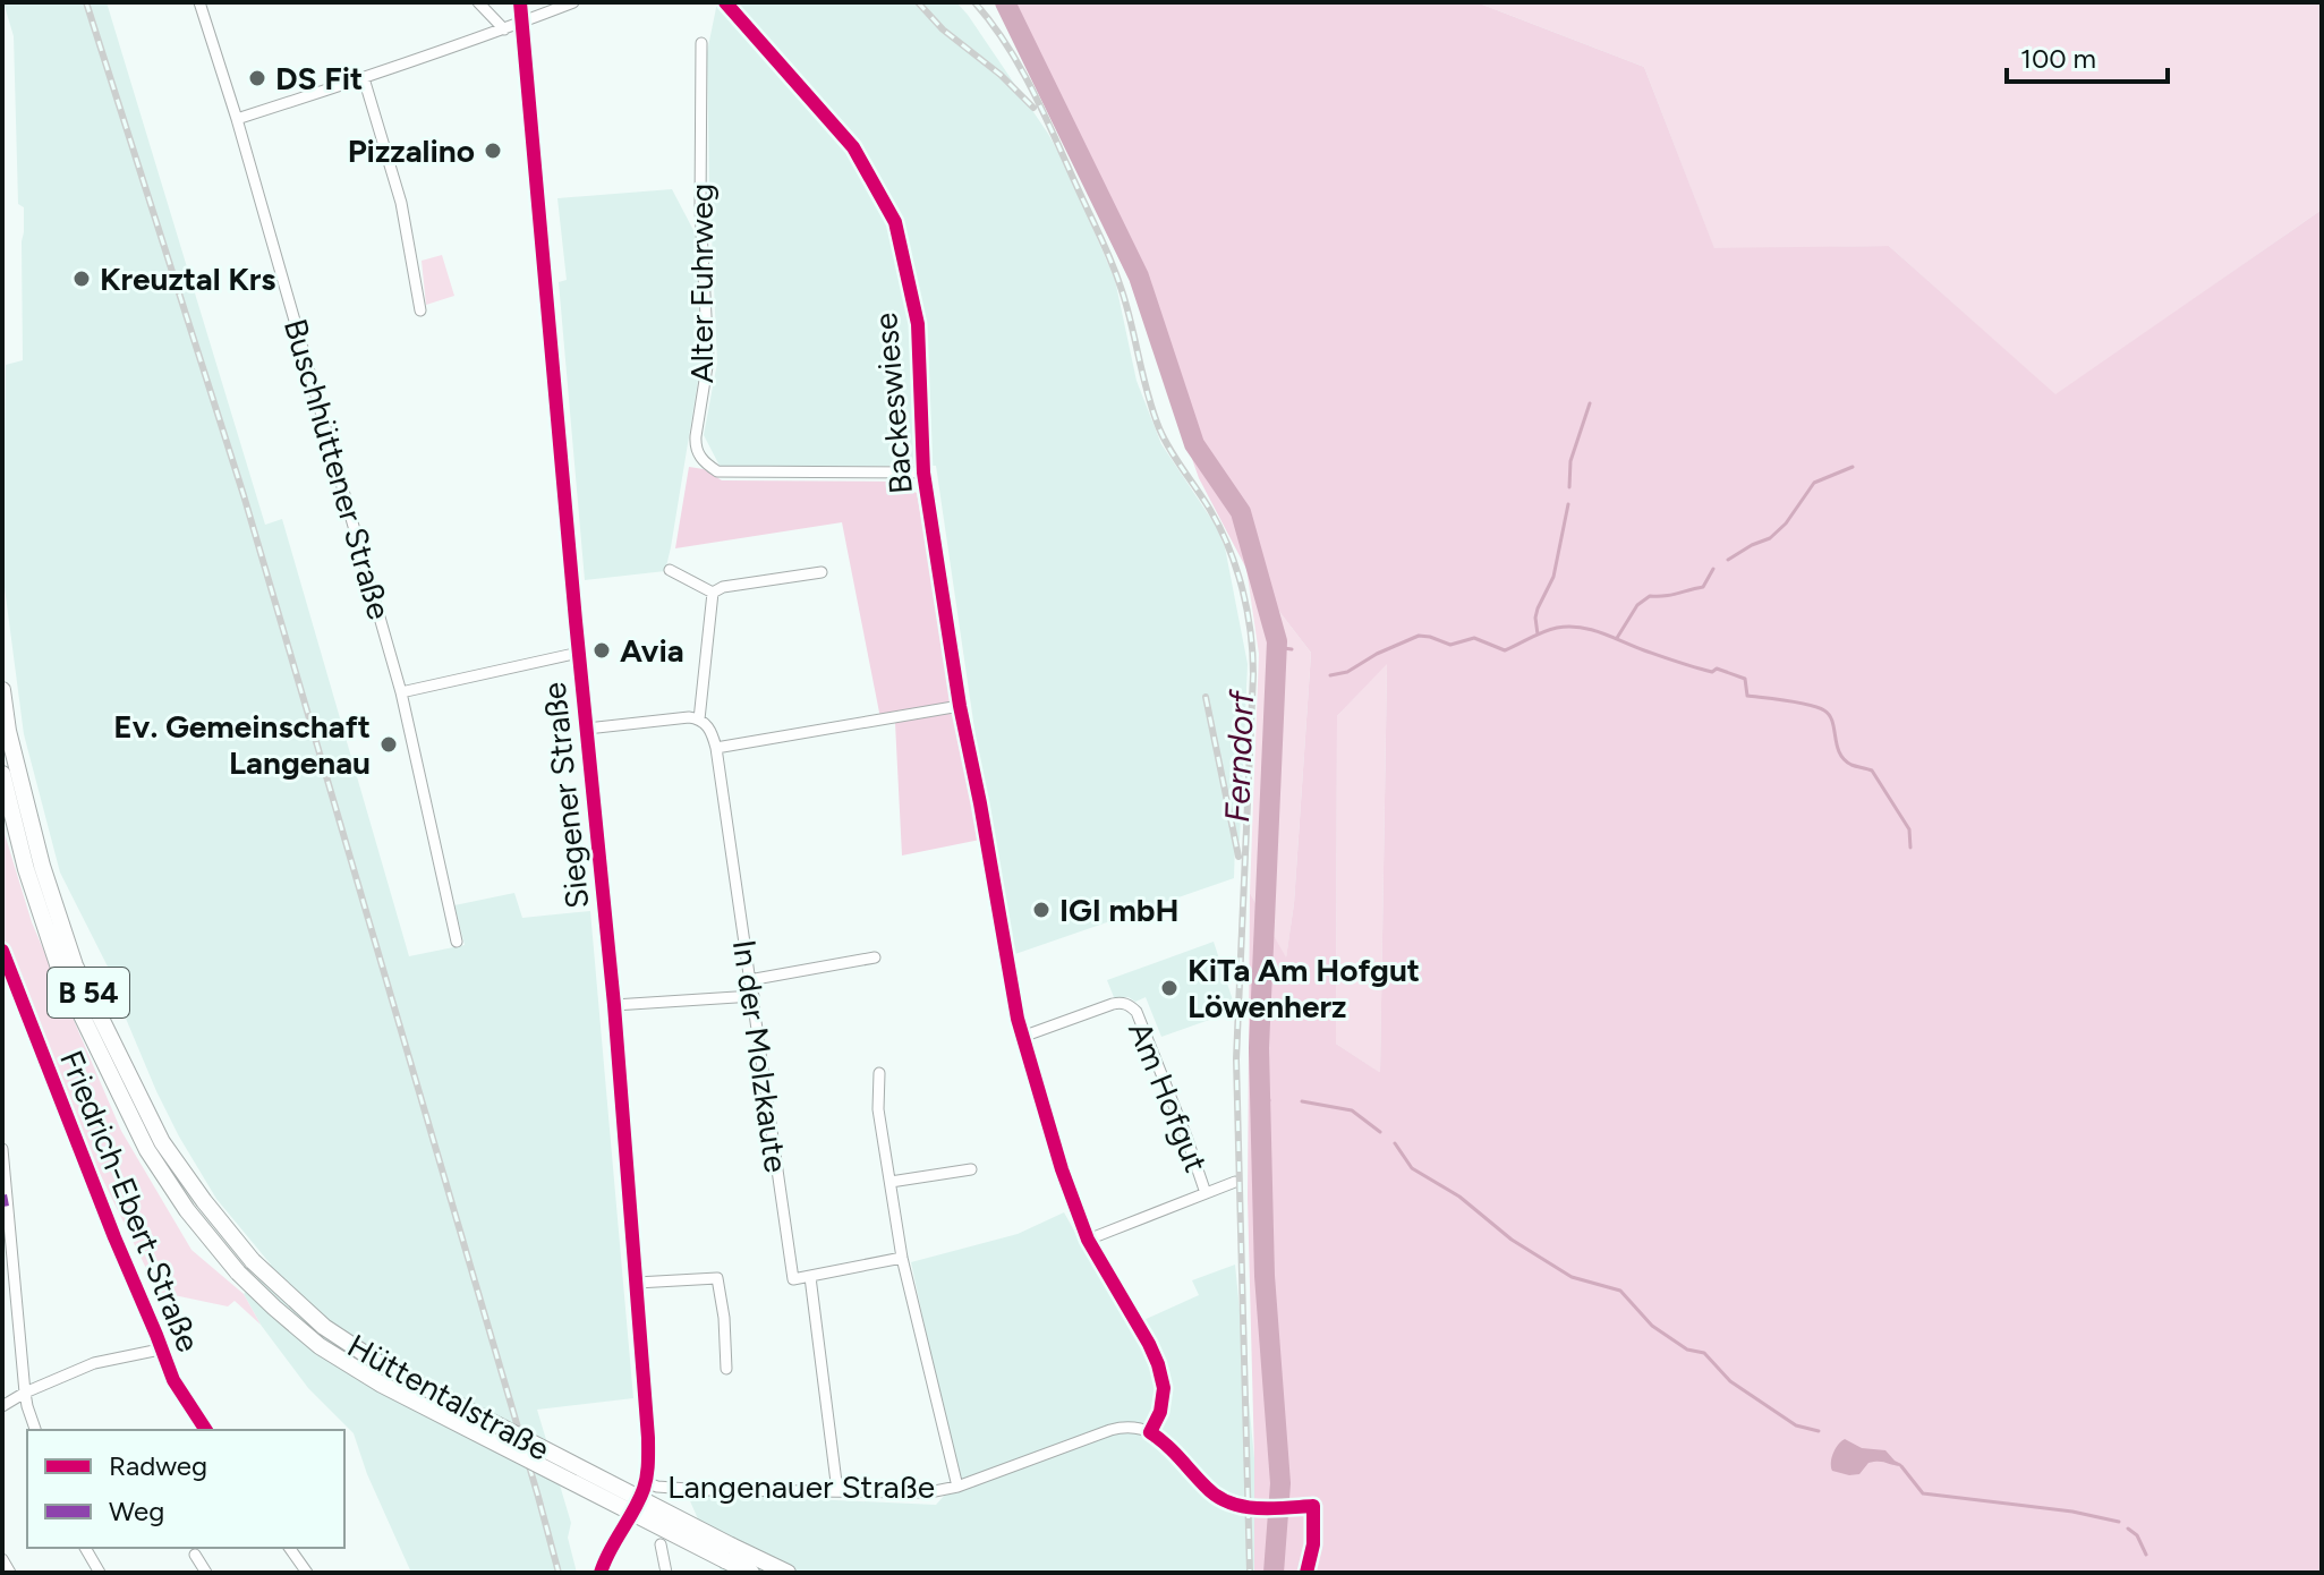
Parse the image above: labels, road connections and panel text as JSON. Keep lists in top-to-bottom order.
{
  "streets": {
    "highway": ["B 54", "Hüttentalstraße"],
    "main road": ["Siegener Straße"],
    "street": [
      "Alter Fuhrweg",
      "Backeswiese",
      "Buschhüttener Straße",
      "In der Molzkaute",
      "Am Hofgut",
      "Friedrich-Ebert-Straße",
      "Langenauer Straße"
    ]
  },
  "crossings": [
    ["Alter Fuhrweg", "Backeswiese"],
    ["Backeswiese", "Am Hofgut"],
    ["Siegener Straße", "Langenauer Straße"]
  ],
  "water": ["Ferndorf"],
  "places": [
    "DS Fit",
    "Pizzalino",
    "Kreuztal Krs",
    "Avia",
    "Ev. Gemeinschaft Langenau",
    "IGI mbH",
    "KiTa Am Hofgut Löwenherz"
  ],
  "legend": ["Radweg", "Weg"],
  "scale_bar": "100 m"
}
